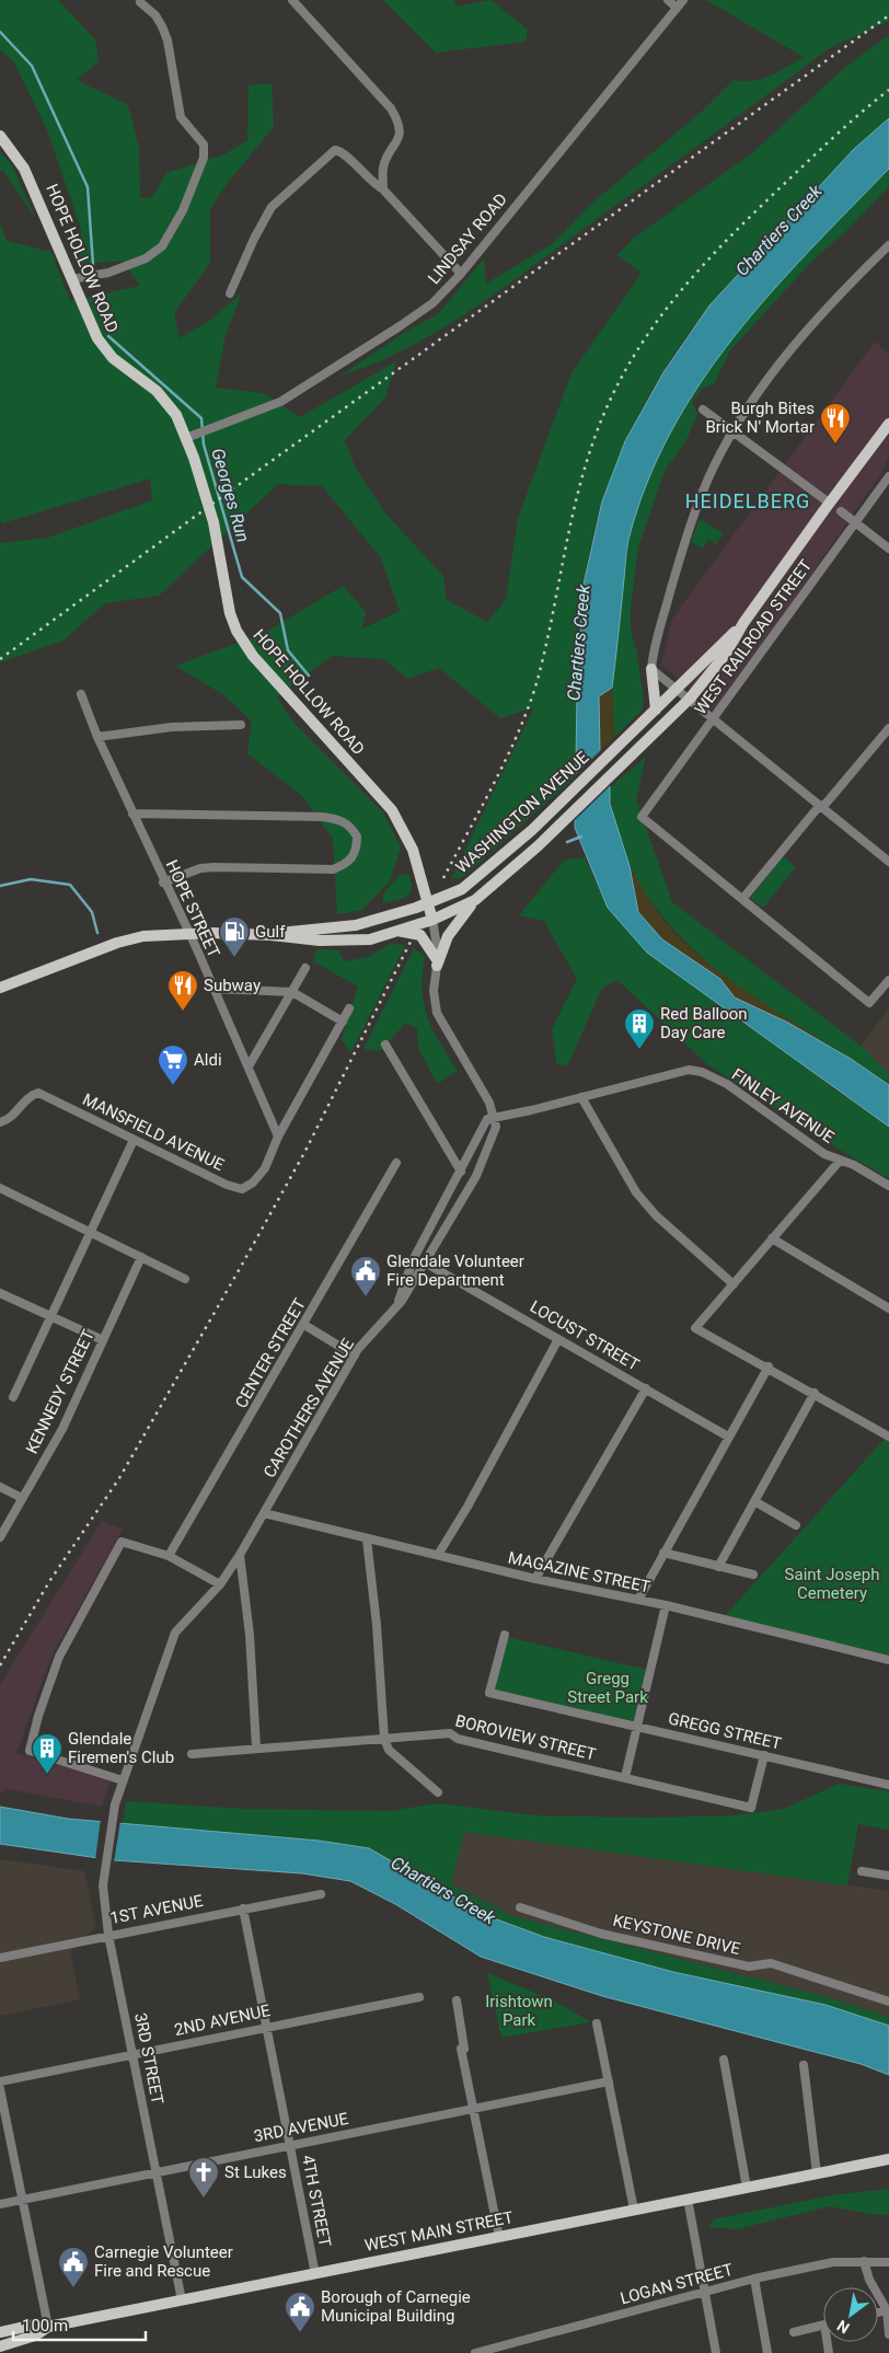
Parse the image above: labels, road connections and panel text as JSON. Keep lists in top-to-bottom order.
{
  "streets": {
    "main road": ["HOPE HOLLOW ROAD", "WASHINGTON AVENUE", "WEST MAIN STREET"],
    "street": [
      "LINDSAY ROAD",
      "WEST RAILROAD STREET",
      "HOPE STREET",
      "FINLEY AVENUE",
      "MANSFIELD AVENUE",
      "LOCUST STREET",
      "CENTER STREET",
      "KENNEDY STREET",
      "CAROTHERS AVENUE",
      "MAGAZINE STREET",
      "GREGG STREET",
      "BOROVIEW STREET",
      "1ST AVENUE",
      "KEYSTONE DRIVE",
      "2ND AVENUE",
      "3RD STREET",
      "3RD AVENUE",
      "4TH STREET",
      "LOGAN STREET"
    ]
  },
  "crossings": [
    ["LINDSAY ROAD", "HOPE HOLLOW ROAD"],
    ["HOPE HOLLOW ROAD", "WASHINGTON AVENUE"],
    ["WASHINGTON AVENUE", "HOPE STREET"],
    ["HOPE STREET", "MANSFIELD AVENUE"],
    ["FINLEY AVENUE", "CAROTHERS AVENUE"],
    ["LOCUST STREET", "CAROTHERS AVENUE"],
    ["CAROTHERS AVENUE", "MAGAZINE STREET"],
    ["CAROTHERS AVENUE", "3RD STREET"],
    ["GREGG STREET", "BOROVIEW STREET"],
    ["1ST AVENUE", "3RD STREET"],
    ["1ST AVENUE", "4TH STREET"],
    ["2ND AVENUE", "3RD STREET"],
    ["2ND AVENUE", "4TH STREET"],
    ["3RD STREET", "3RD AVENUE"],
    ["3RD STREET", "WEST MAIN STREET"],
    ["3RD AVENUE", "4TH STREET"],
    ["4TH STREET", "WEST MAIN STREET"]
  ],
  "districts": ["HEIDELBERG"],
  "water": ["Chartiers Creek", "Georges Run"],
  "parks": ["Saint Joseph Cemetery", "Gregg Street Park", "Irishtown Park"],
  "places": {
    "restaurant": ["Burgh Bites Brick N' Mortar", "Subway"],
    "fuel station": ["Gulf"],
    "building": ["Red Balloon Day Care", "Glendale Firemen's Club"],
    "supermarket": ["Aldi"],
    "public building": ["Glendale Volunteer Fire Department", "Carnegie Volunteer Fire and Rescue", "Borough of Carnegie Municipal Building"],
    "church": ["St Lukes"]
  },
  "scale_bar": "100 m",
  "north": "bottom left"
}
